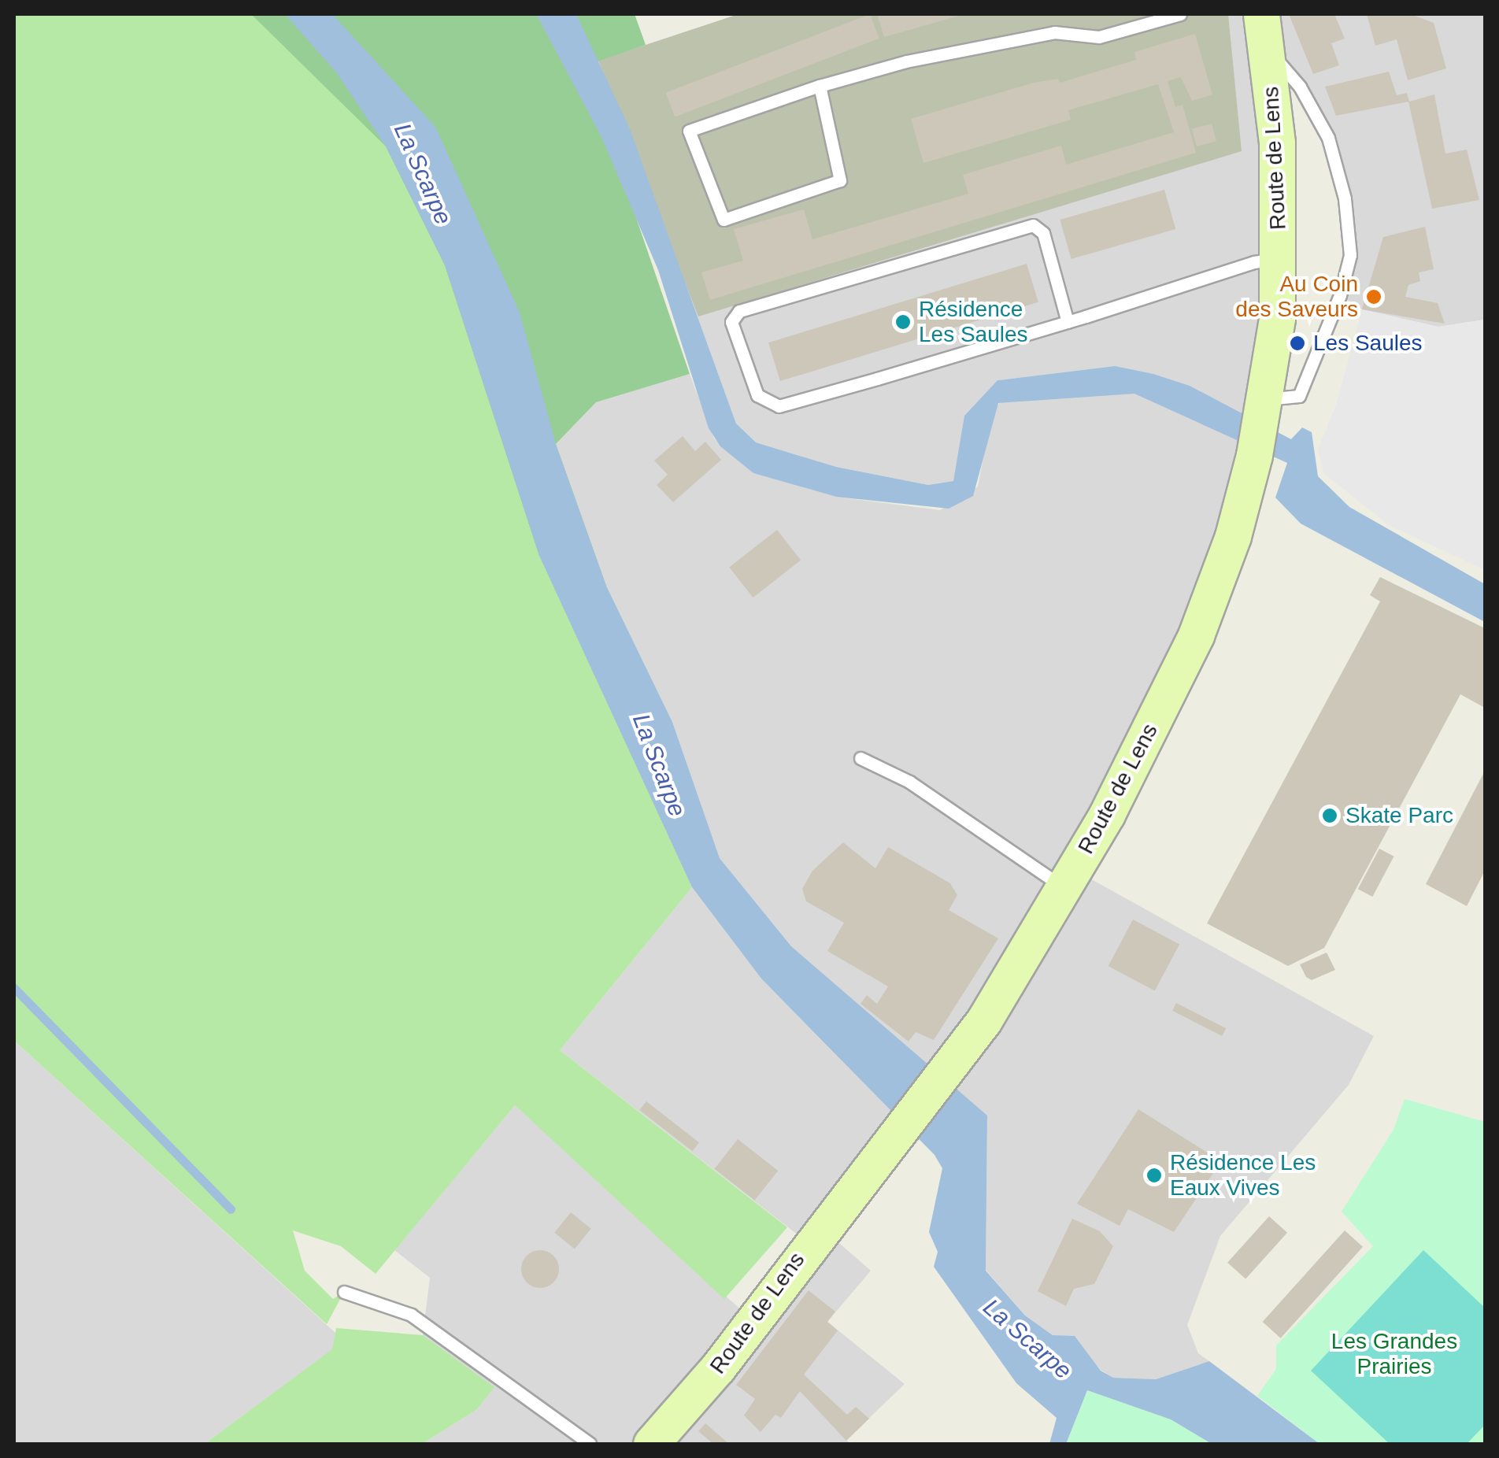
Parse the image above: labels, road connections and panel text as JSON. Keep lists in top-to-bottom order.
{
  "streets": {
    "main road": ["Route de Lens"]
  },
  "water": ["La Scarpe"],
  "parks": ["Les Grandes Prairies"],
  "places": [
    "Au Coin des Saveurs",
    "Résidence Les Saules",
    "Les Saules",
    "Skate Parc",
    "Résidence Les Eaux Vives"
  ]
}
